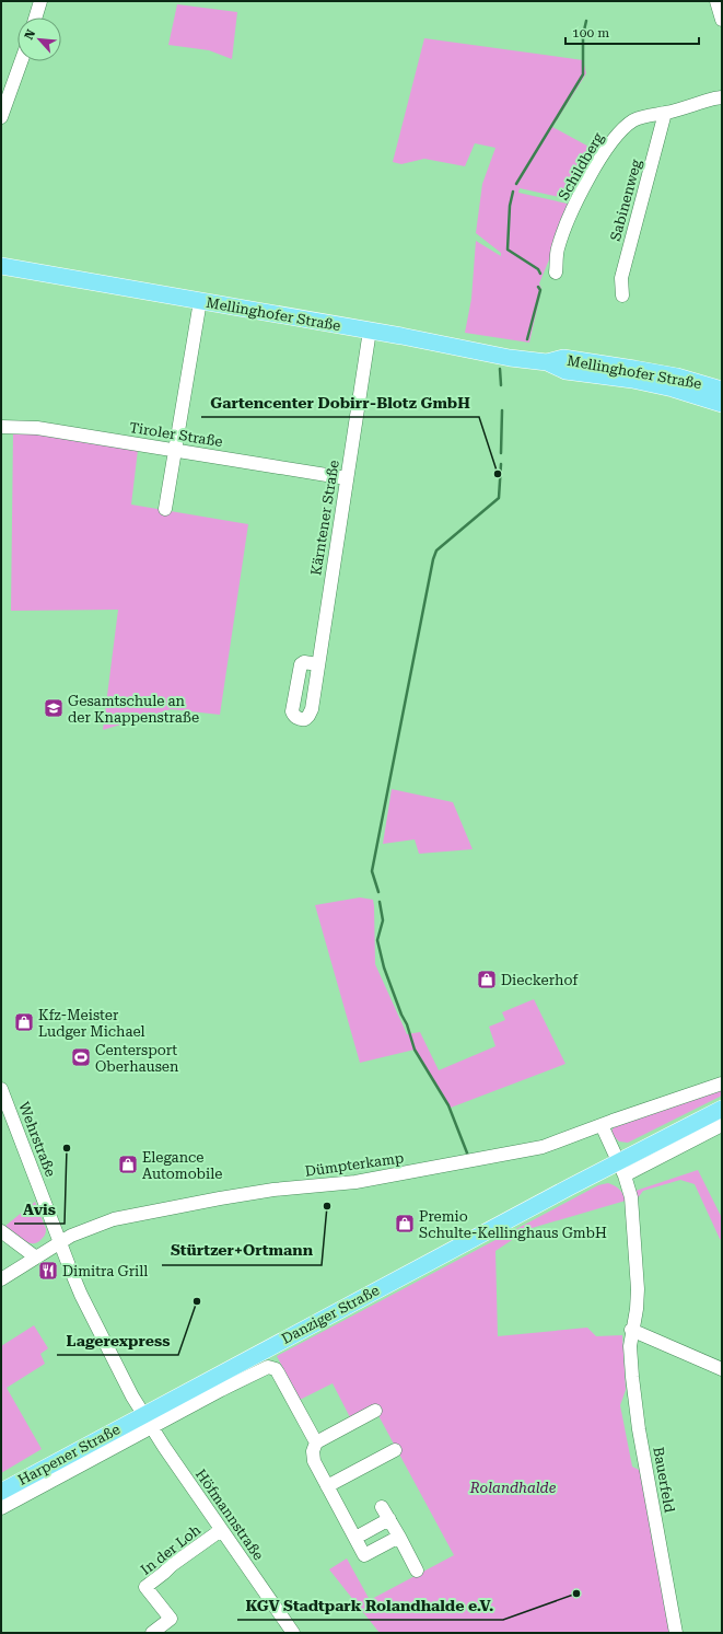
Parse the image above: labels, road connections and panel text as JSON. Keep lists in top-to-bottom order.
{
  "streets": {
    "main road": ["Mellinghofer Straße", "Danziger Straße"],
    "street": [
      "Schildberg",
      "Sabinenweg",
      "Tiroler Straße",
      "Kärntener Straße",
      "Wehrstraße",
      "Dümpterkamp",
      "Harpener Straße",
      "Bauerfeld",
      "Höfmannstraße",
      "In der Loh"
    ]
  },
  "crossings": [
    ["Schildberg", "Sabinenweg"],
    ["Mellinghofer Straße", "Kärntener Straße"],
    ["Tiroler Straße", "Kärntener Straße"],
    ["Wehrstraße", "Dümpterkamp"],
    ["Wehrstraße", "Danziger Straße"],
    ["Wehrstraße", "Höfmannstraße"],
    ["Dümpterkamp", "Bauerfeld"],
    ["Danziger Straße", "Bauerfeld"],
    ["Danziger Straße", "Höfmannstraße"],
    ["Harpener Straße", "Höfmannstraße"],
    ["Höfmannstraße", "In der Loh"]
  ],
  "parks": ["Rolandhalde"],
  "places": {
    "other": [
      "Gartencenter Dobirr-Blotz GmbH",
      "Avis",
      "Stürtzer+Ortmann",
      "Lagerexpress",
      "KGV Stadtpark Rolandhalde e.V."
    ],
    "school or university": ["Gesamtschule an der Knappenstraße"],
    "shop": [
      "Dieckerhof",
      "Kfz-Meister Ludger Michael",
      "Elegance Automobile",
      "Premio Schulte-Kellinghaus GmbH"
    ],
    "sports": ["Centersport Oberhausen"],
    "restaurant": ["Dimitra Grill"]
  },
  "scale_bar": "100 m",
  "north": "top left"
}
